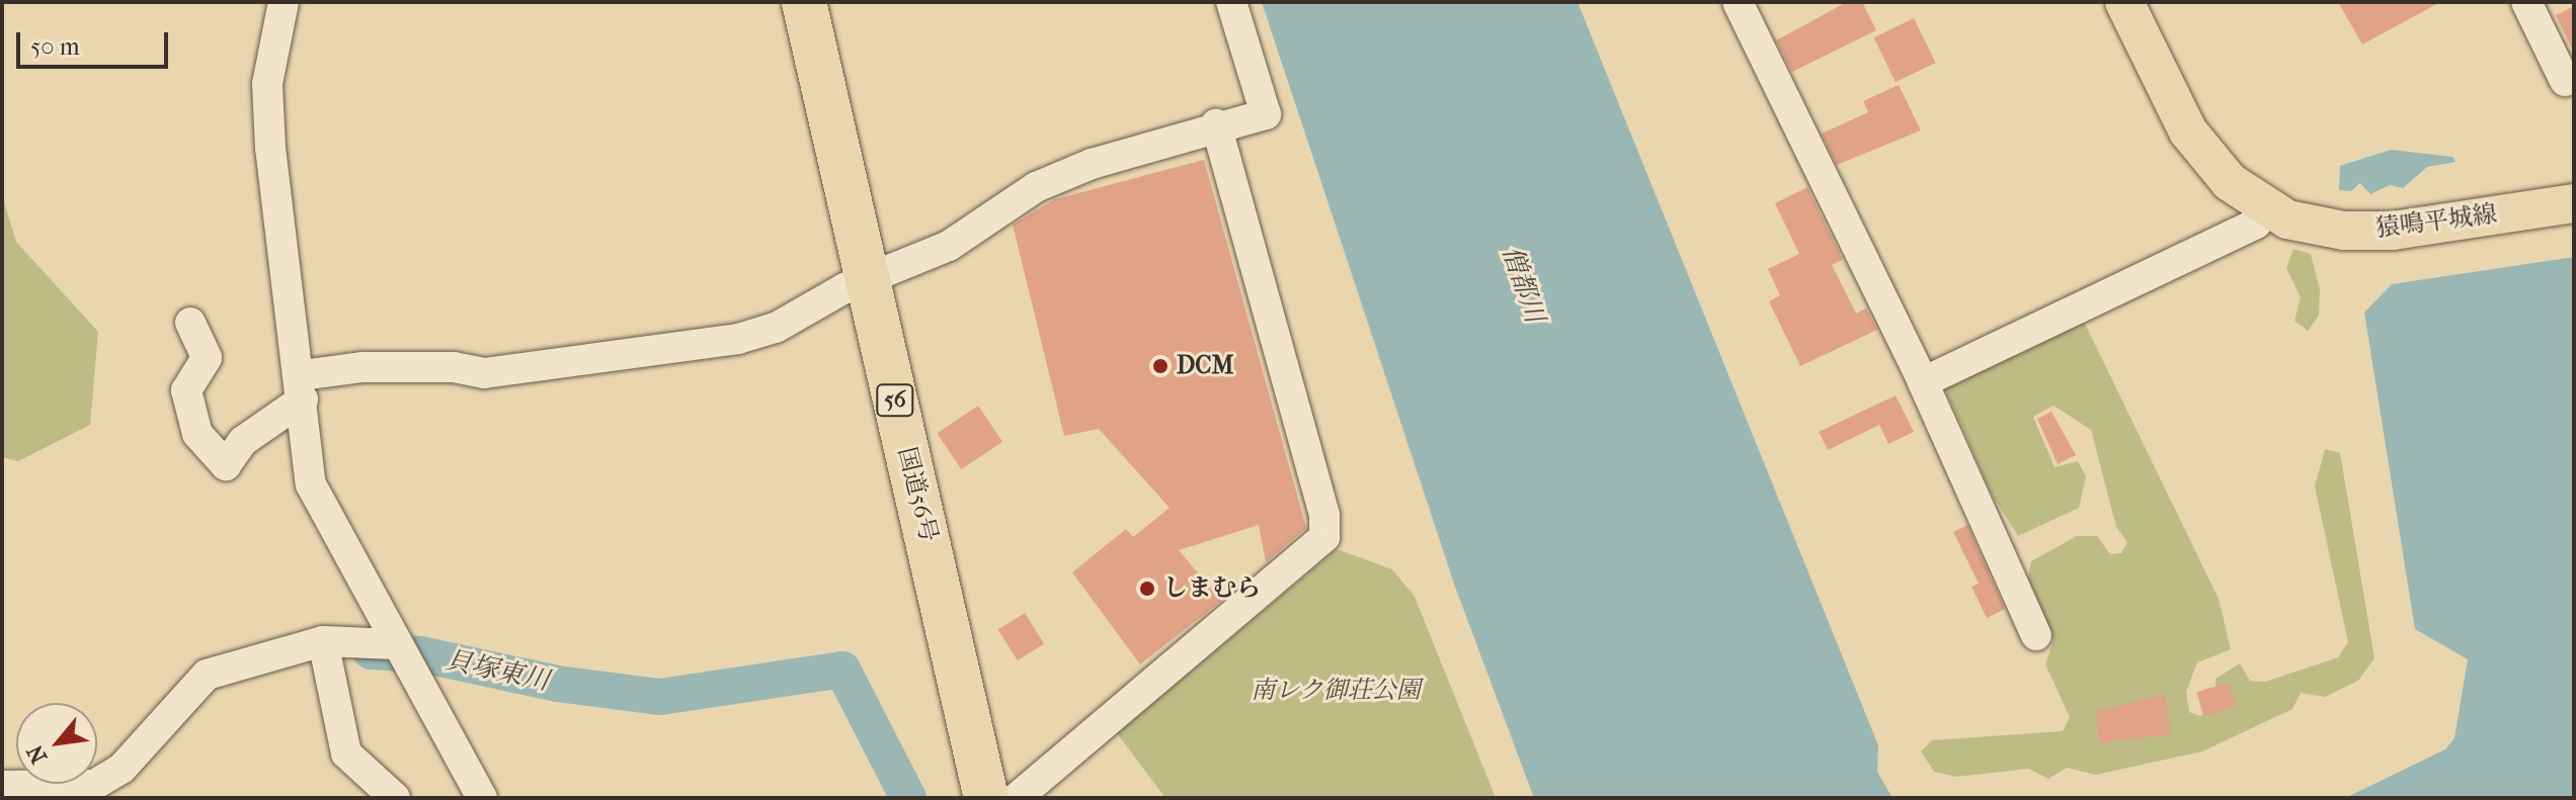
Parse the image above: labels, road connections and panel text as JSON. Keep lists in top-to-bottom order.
{
  "streets": {
    "highway": ["56", "国道56号"],
    "main road": ["猿鳴平城線"]
  },
  "water": ["僧都川", "貝塚東川"],
  "parks": ["南レク御荘公園"],
  "places": ["DCM", "しまむら"],
  "scale_bar": "50 m",
  "north": "bottom left"
}
